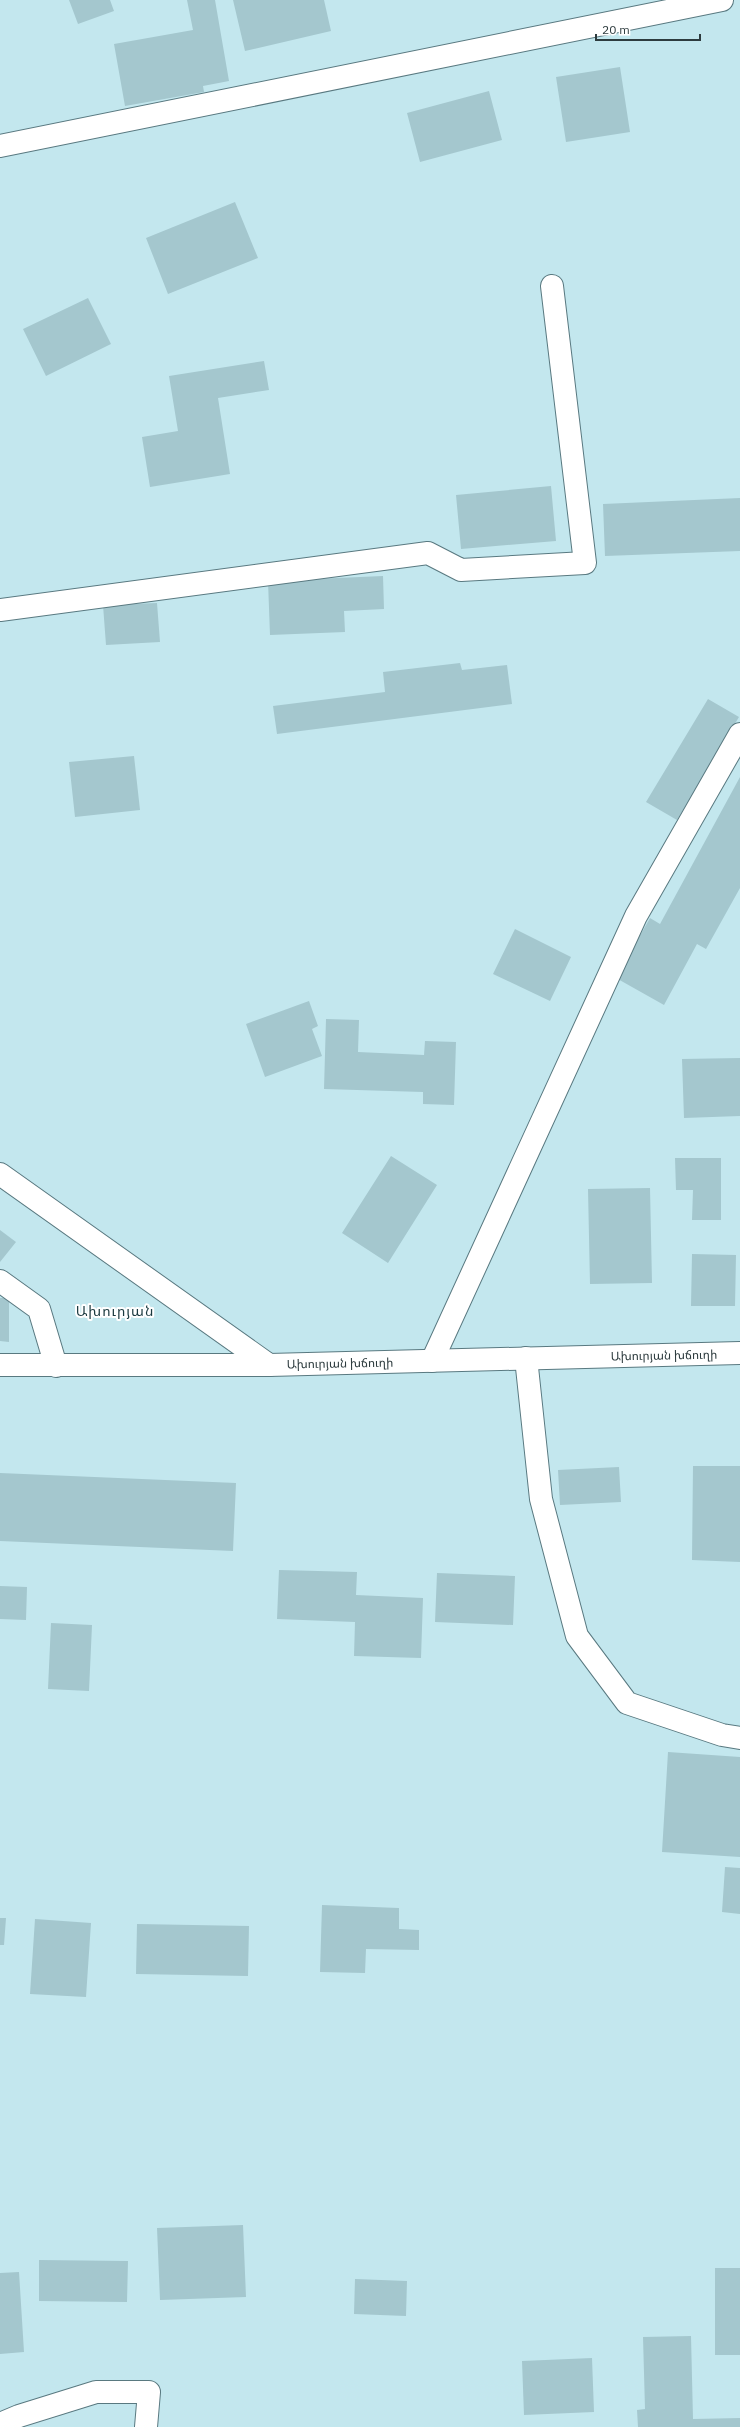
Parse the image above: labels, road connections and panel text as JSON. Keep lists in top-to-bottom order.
{
  "streets": {
    "street": ["Ախուրյան խճուղի"]
  },
  "districts": ["Ախուրյան"],
  "scale_bar": "20 m"
}
